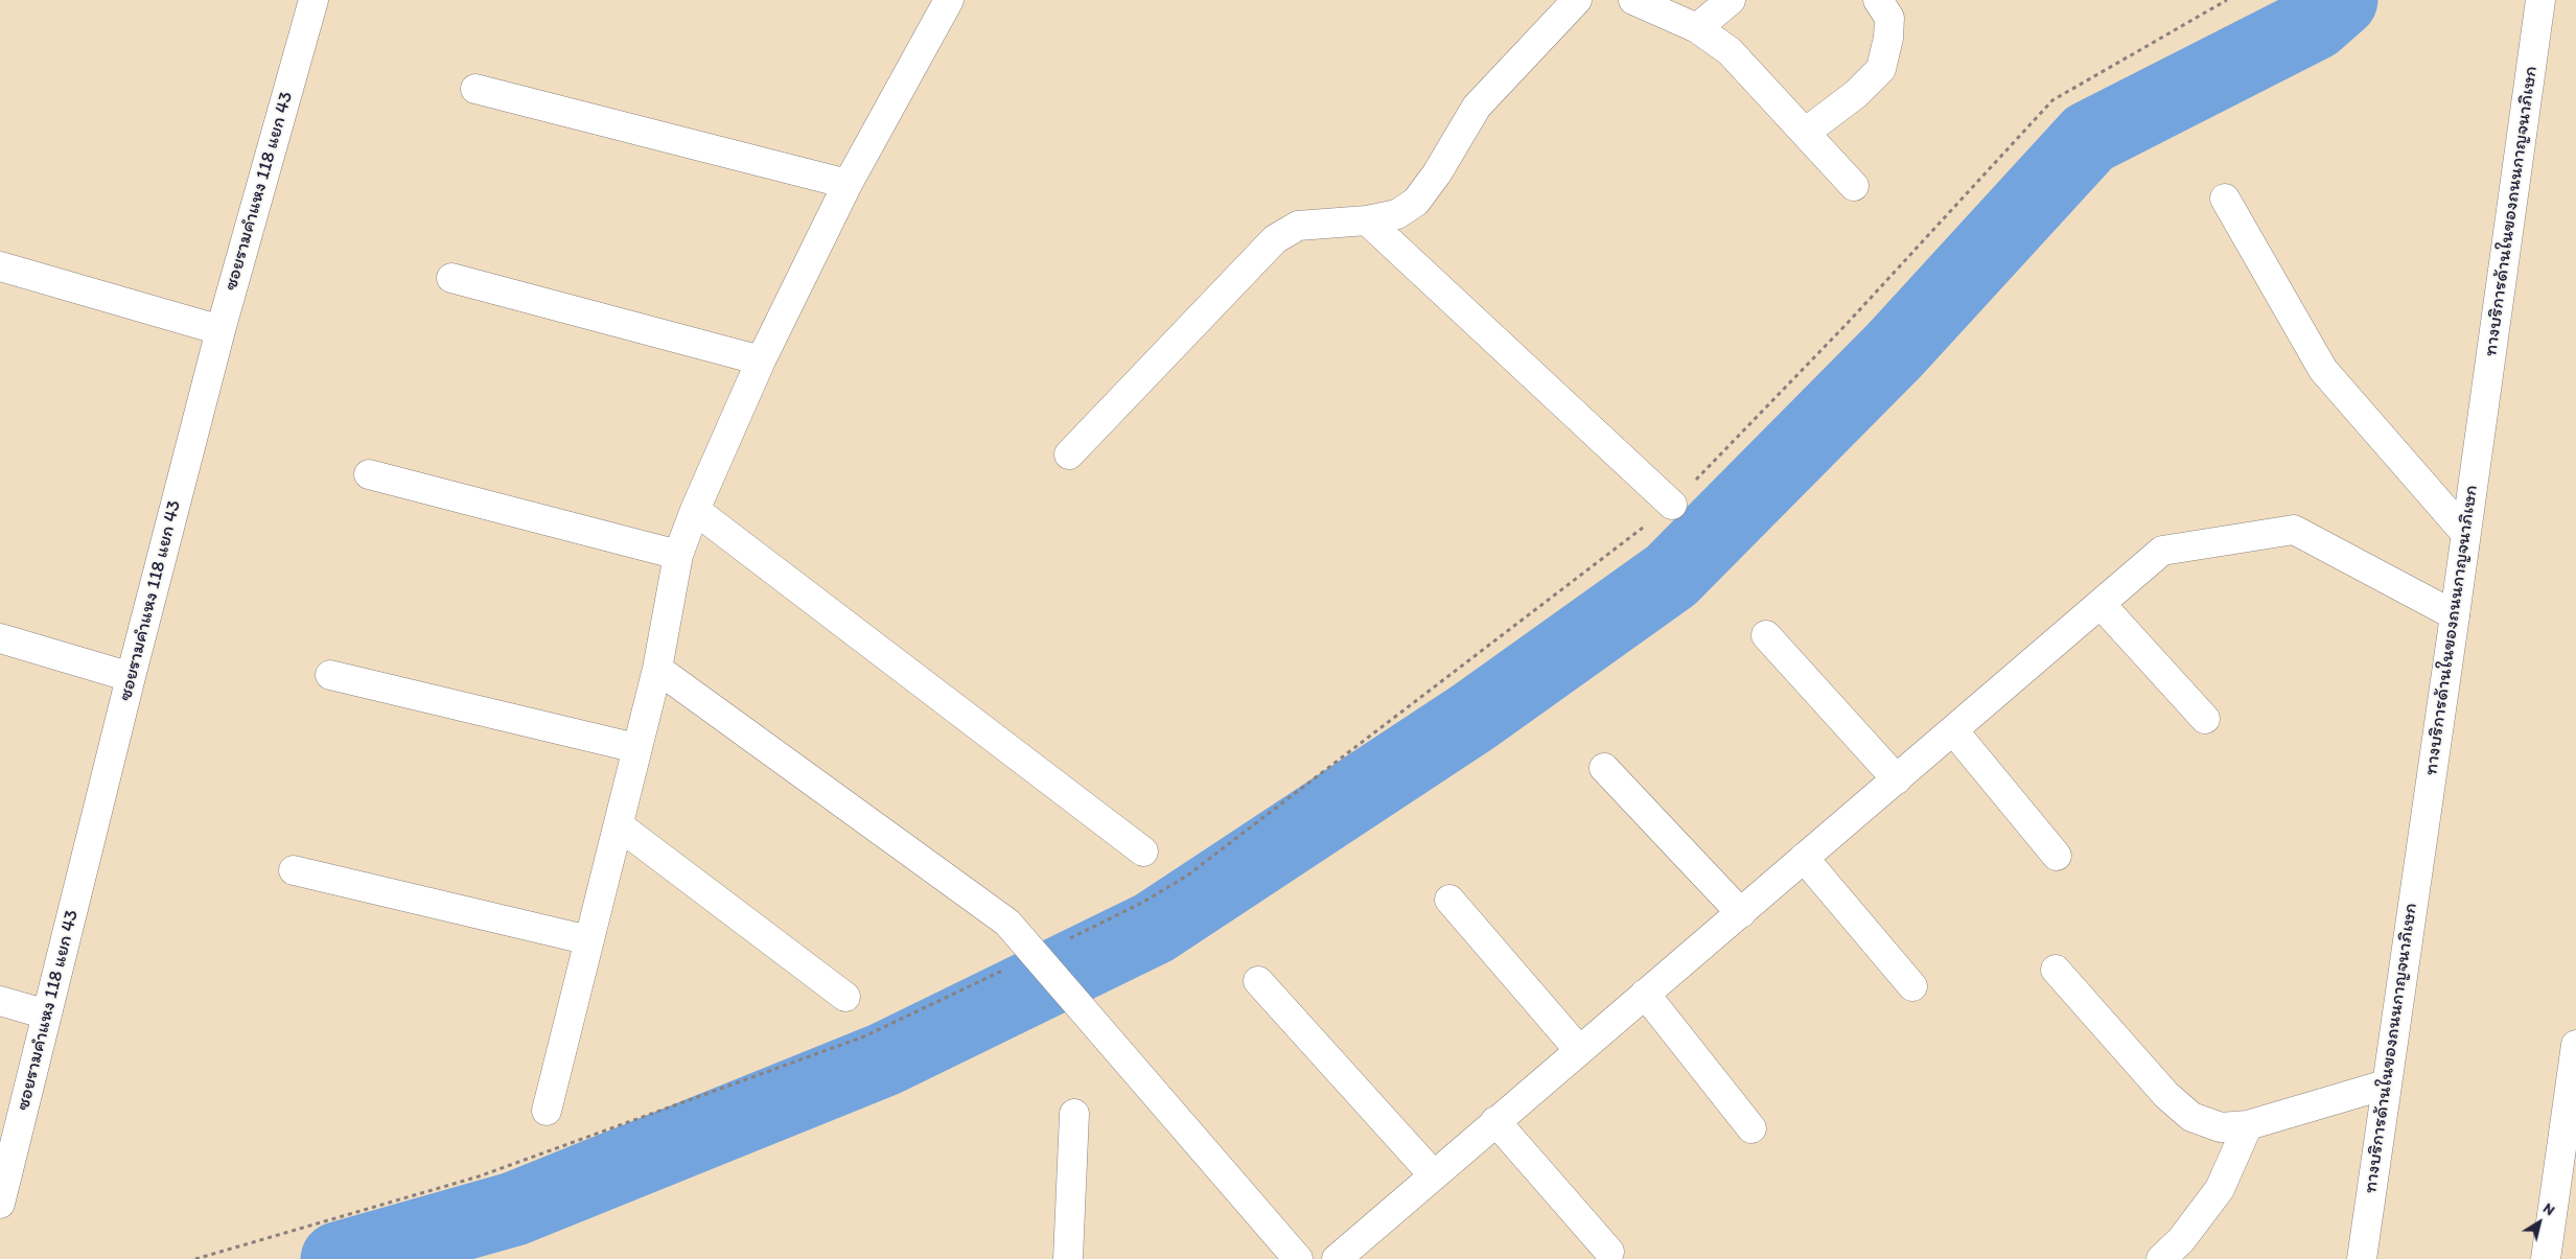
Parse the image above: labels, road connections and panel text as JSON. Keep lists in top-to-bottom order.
{
  "streets": {
    "main road": ["ซอยรามคำแหง 118 แยก 43", "ทางบริการด้านในของถนนกาญจนาภิเษก"]
  },
  "north": "top right"
}
